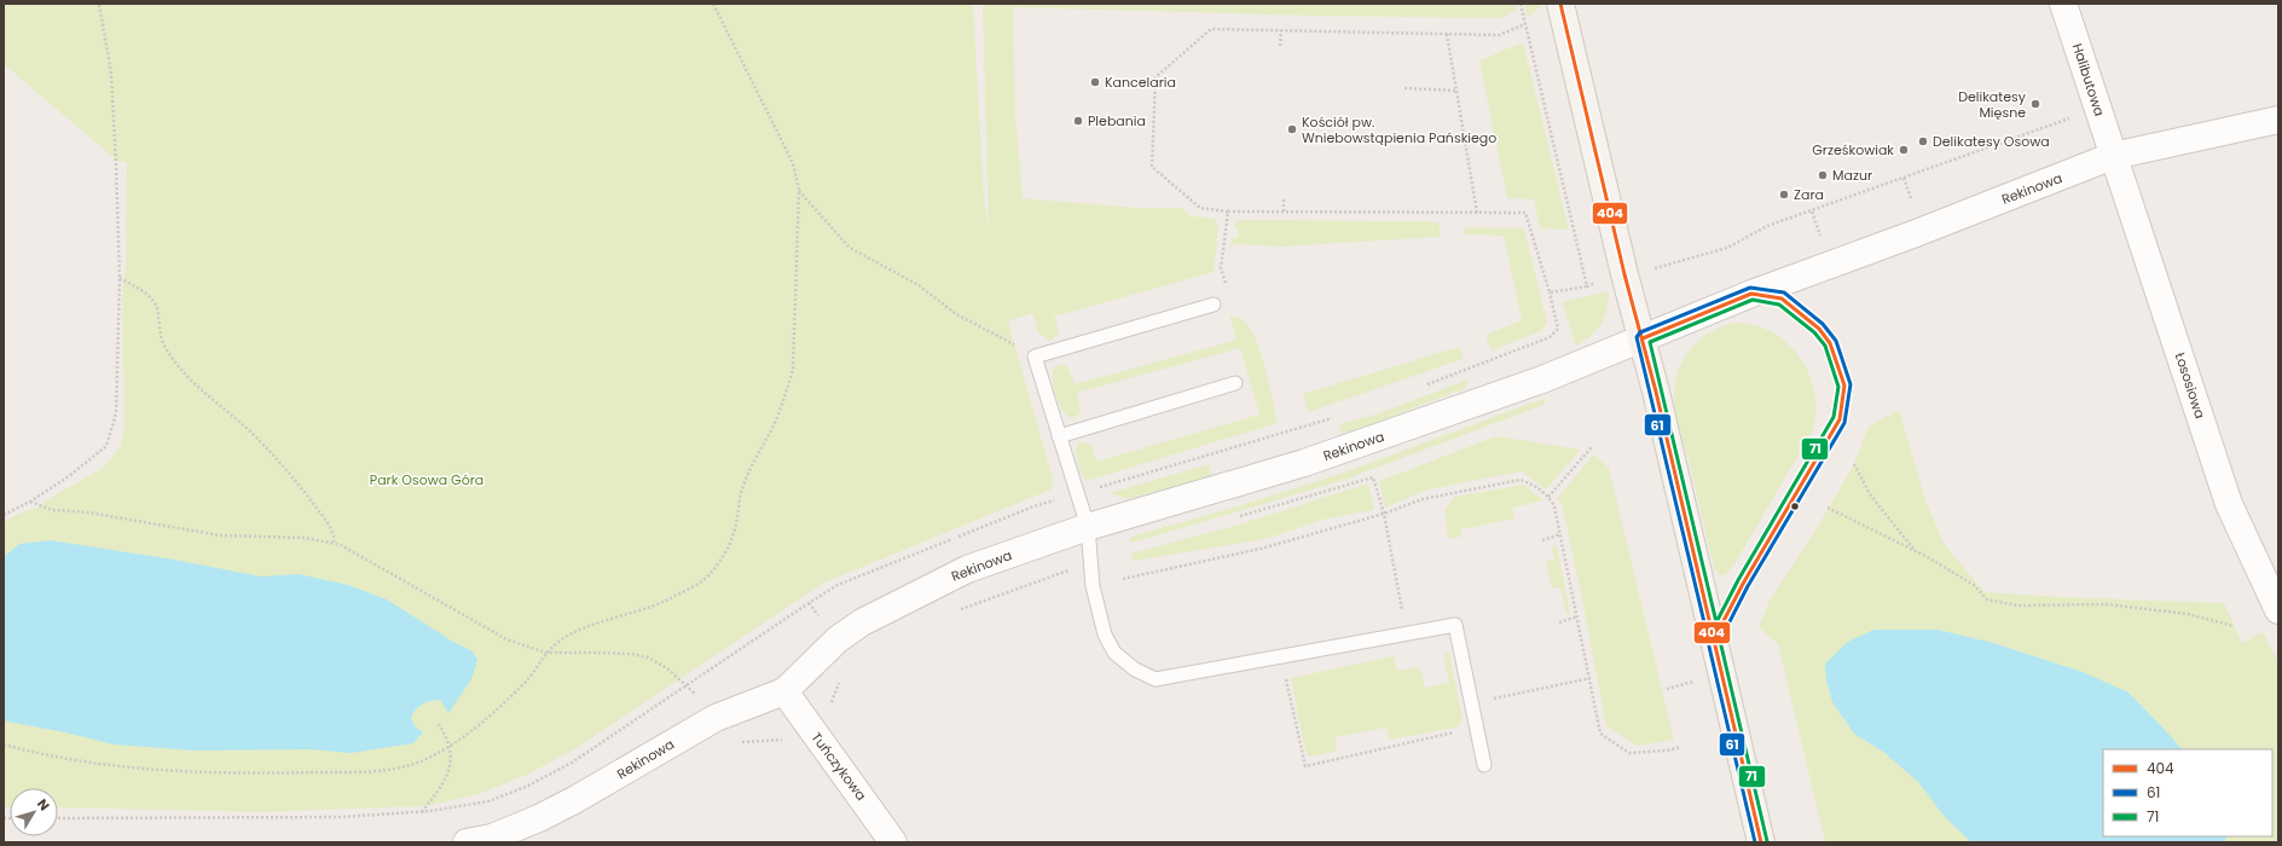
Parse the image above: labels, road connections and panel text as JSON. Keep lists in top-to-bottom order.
{
  "streets": {
    "street": [
      "Halibutowa",
      "Rekinowa",
      "Łososiowa",
      "Tuńczykowa"
    ]
  },
  "crossings": [
    ["Halibutowa", "Rekinowa"],
    ["Halibutowa", "Łososiowa"],
    ["Rekinowa", "Łososiowa"],
    ["Rekinowa", "Tuńczykowa"]
  ],
  "parks": ["Park Osowa Góra"],
  "places": [
    "Kancelaria",
    "Delikatesy Mięsne",
    "Plebania",
    "Kościół pw. Wniebowstąpienia Pańskiego",
    "Delikatesy Osowa",
    "Grześkowiak",
    "Mazur",
    "Zara"
  ],
  "lines": ["transit line 404", "transit line 61", "transit line 71"],
  "legend": ["404", "61", "71"],
  "north": "top right"
}
